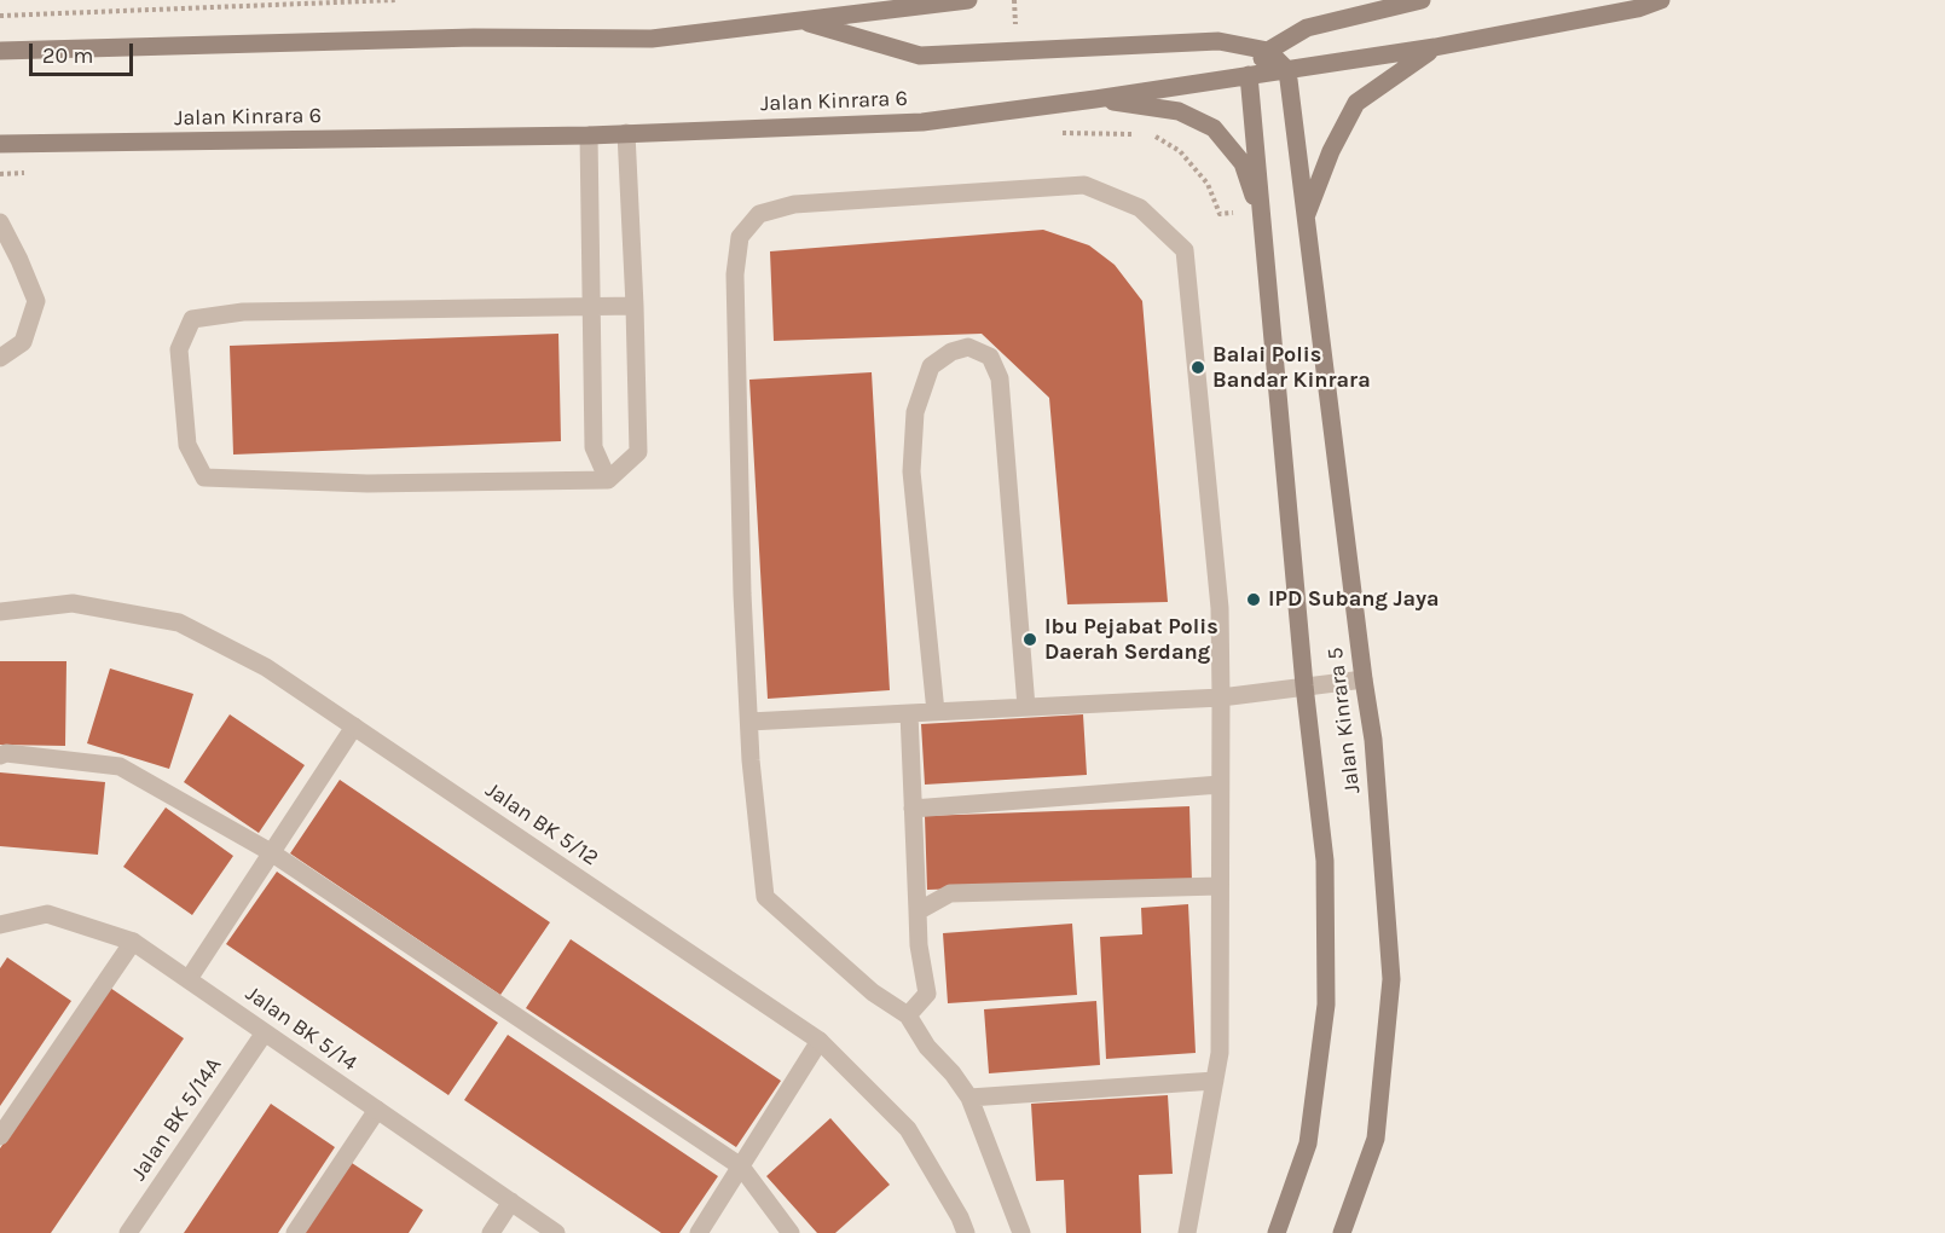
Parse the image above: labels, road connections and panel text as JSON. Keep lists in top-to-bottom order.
{
  "streets": {
    "main road": ["Jalan Kinrara 6", "Jalan Kinrara 5"],
    "street": ["Jalan BK 5/12", "Jalan BK 5/14", "Jalan BK 5/14A"]
  },
  "crossings": [
    ["Jalan Kinrara 6", "Jalan Kinrara 5"],
    ["Jalan BK 5/14", "Jalan BK 5/14A"]
  ],
  "places": ["Balai Polis Bandar Kinrara", "IPD Subang Jaya", "Ibu Pejabat Polis Daerah Serdang"],
  "scale_bar": "20 m"
}
